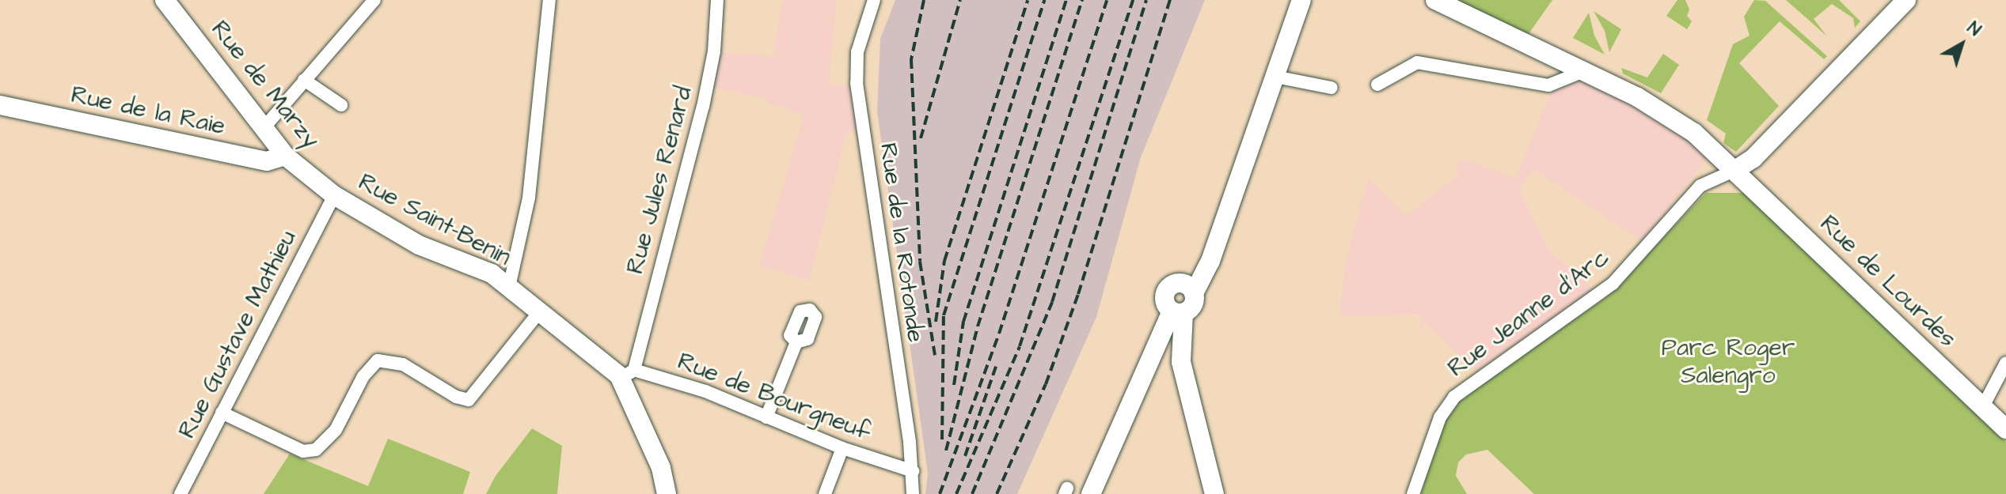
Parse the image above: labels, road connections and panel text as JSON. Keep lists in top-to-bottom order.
{
  "streets": {
    "street": [
      "Rue de Marzy",
      "Rue de la Raie",
      "Rue Jules Renard",
      "Rue Saint-Benin",
      "Rue de la Rotonde",
      "Rue de Lourdes",
      "Rue Jeanne d'Arc",
      "Rue Gustave Mathieu",
      "Rue de Bourgneuf"
    ]
  },
  "crossings": [
    ["Rue de Marzy", "Rue de la Raie"],
    ["Rue de Marzy", "Rue Saint-Benin"],
    ["Rue de Marzy", "Rue Gustave Mathieu"],
    ["Rue Jules Renard", "Rue Saint-Benin"],
    ["Rue Jules Renard", "Rue de Bourgneuf"],
    ["Rue Saint-Benin", "Rue Gustave Mathieu"],
    ["Rue Saint-Benin", "Rue de Bourgneuf"],
    ["Rue de la Rotonde", "Rue de Bourgneuf"],
    ["Rue de Lourdes", "Rue Jeanne d'Arc"]
  ],
  "parks": ["Parc Roger Salengro"],
  "north": "top right"
}
